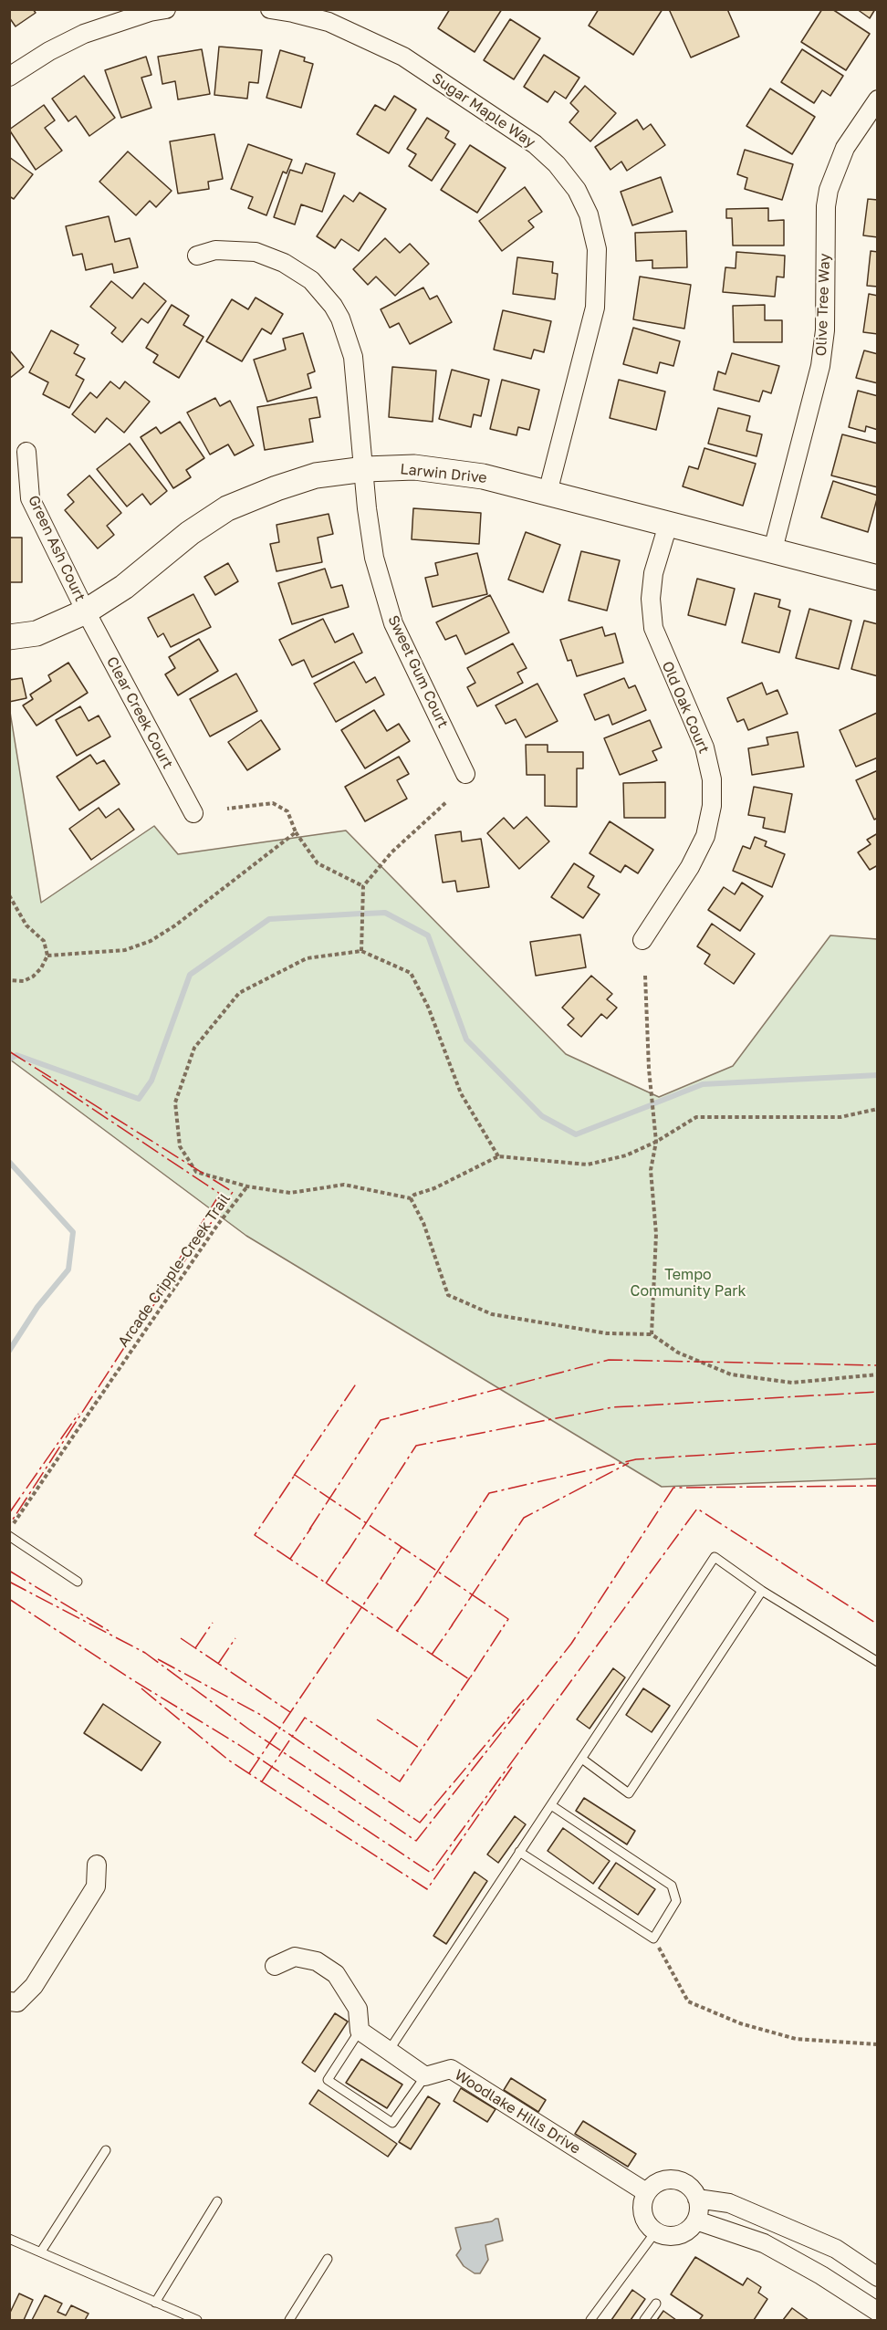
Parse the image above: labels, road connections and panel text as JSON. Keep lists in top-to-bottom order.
{
  "streets": {
    "street": [
      "Sugar Maple Way",
      "Olive Tree Way",
      "Larwin Drive",
      "Green Ash Court",
      "Sweet Gum Court",
      "Old Oak Court",
      "Clear Creek Court",
      "Woodlake Hills Drive"
    ],
    "path": ["Arcade Cripple-Creek Trail"]
  },
  "crossings": [
    ["Sugar Maple Way", "Larwin Drive"],
    ["Olive Tree Way", "Larwin Drive"],
    ["Larwin Drive", "Green Ash Court"],
    ["Larwin Drive", "Sweet Gum Court"],
    ["Larwin Drive", "Old Oak Court"],
    ["Larwin Drive", "Clear Creek Court"],
    ["Green Ash Court", "Clear Creek Court"]
  ],
  "parks": ["Tempo Community Park"]
}
